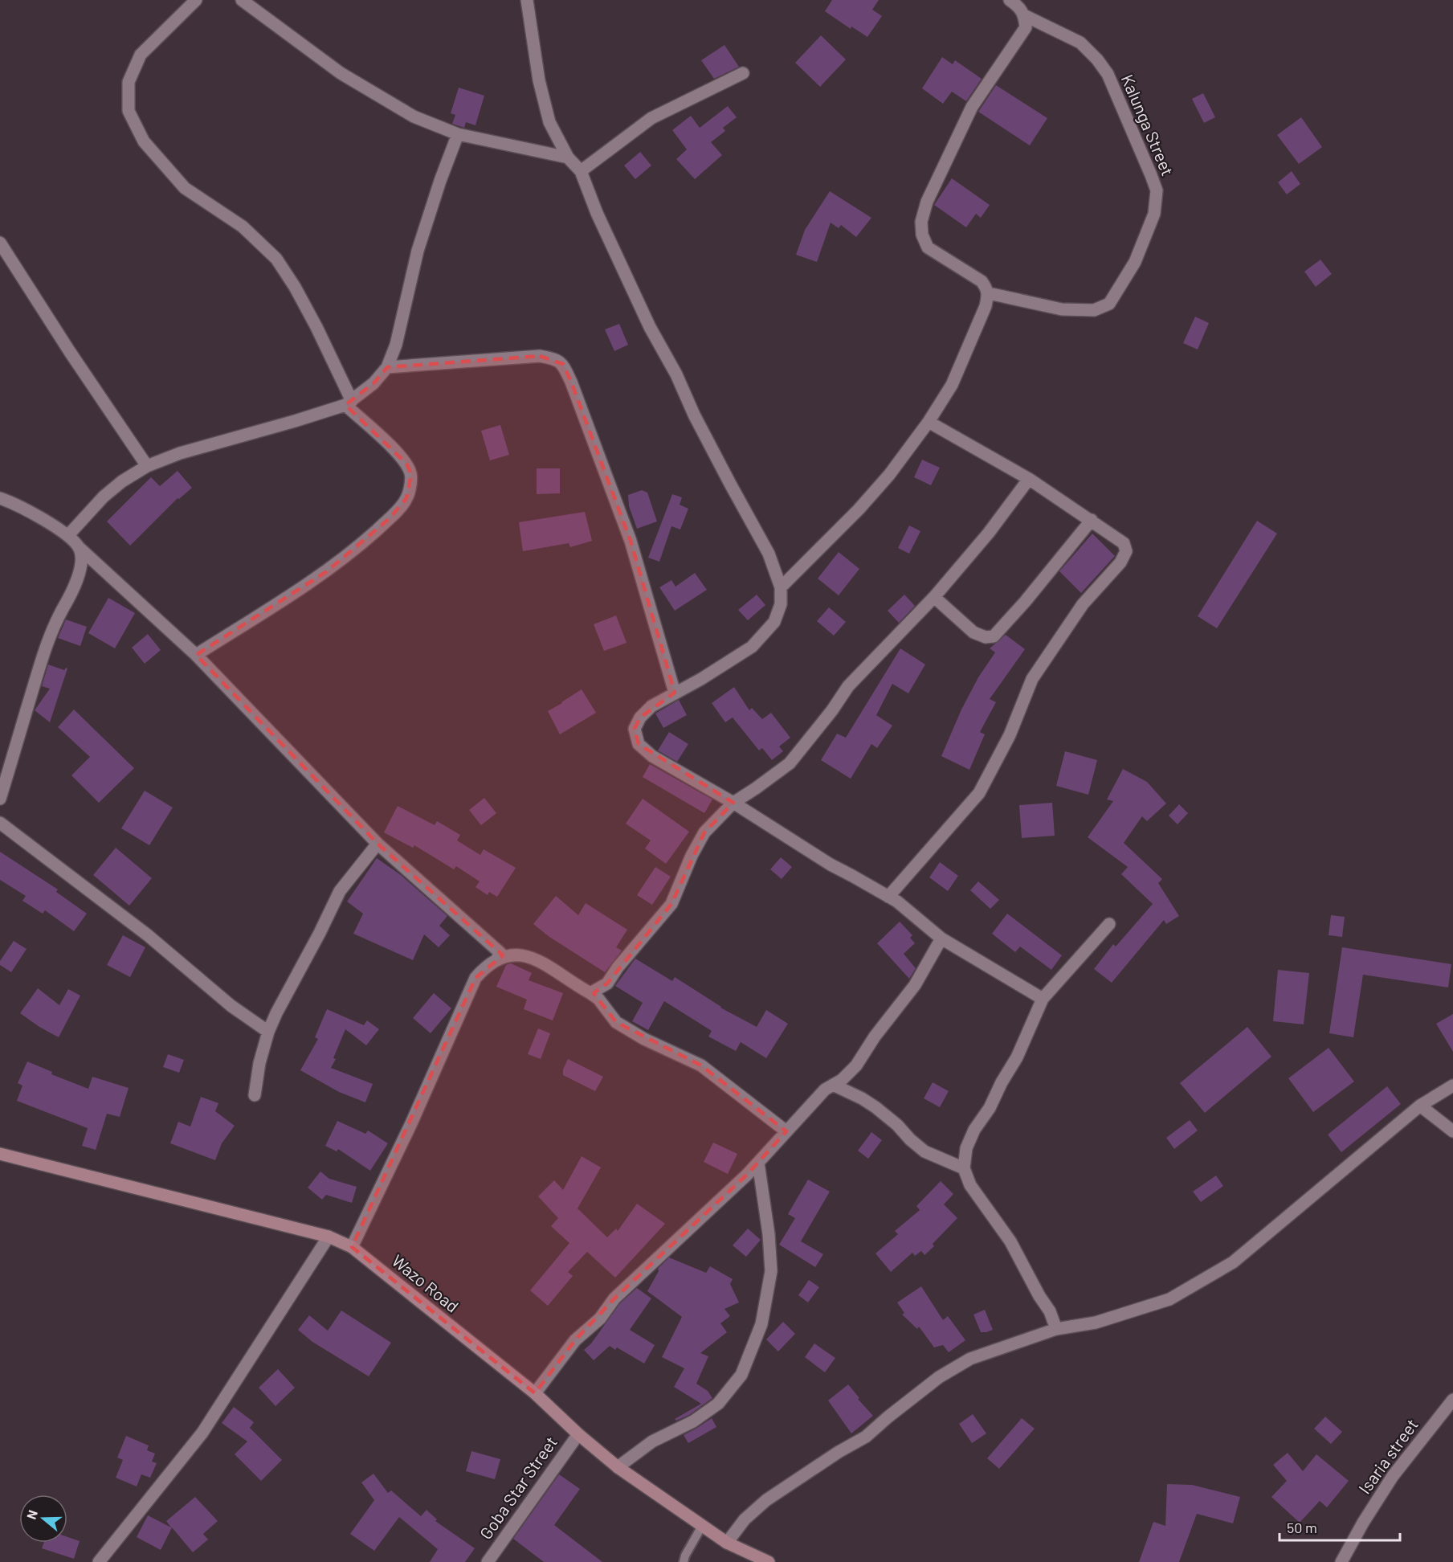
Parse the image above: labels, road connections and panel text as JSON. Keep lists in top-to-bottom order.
{
  "streets": {
    "main road": ["Wazo Road"],
    "street": ["Kalunga Street", "Isaria street", "Goba Star Street"]
  },
  "crossings": [
    ["Wazo Road", "Goba Star Street"]
  ],
  "scale_bar": "50 m",
  "north": "left"
}
